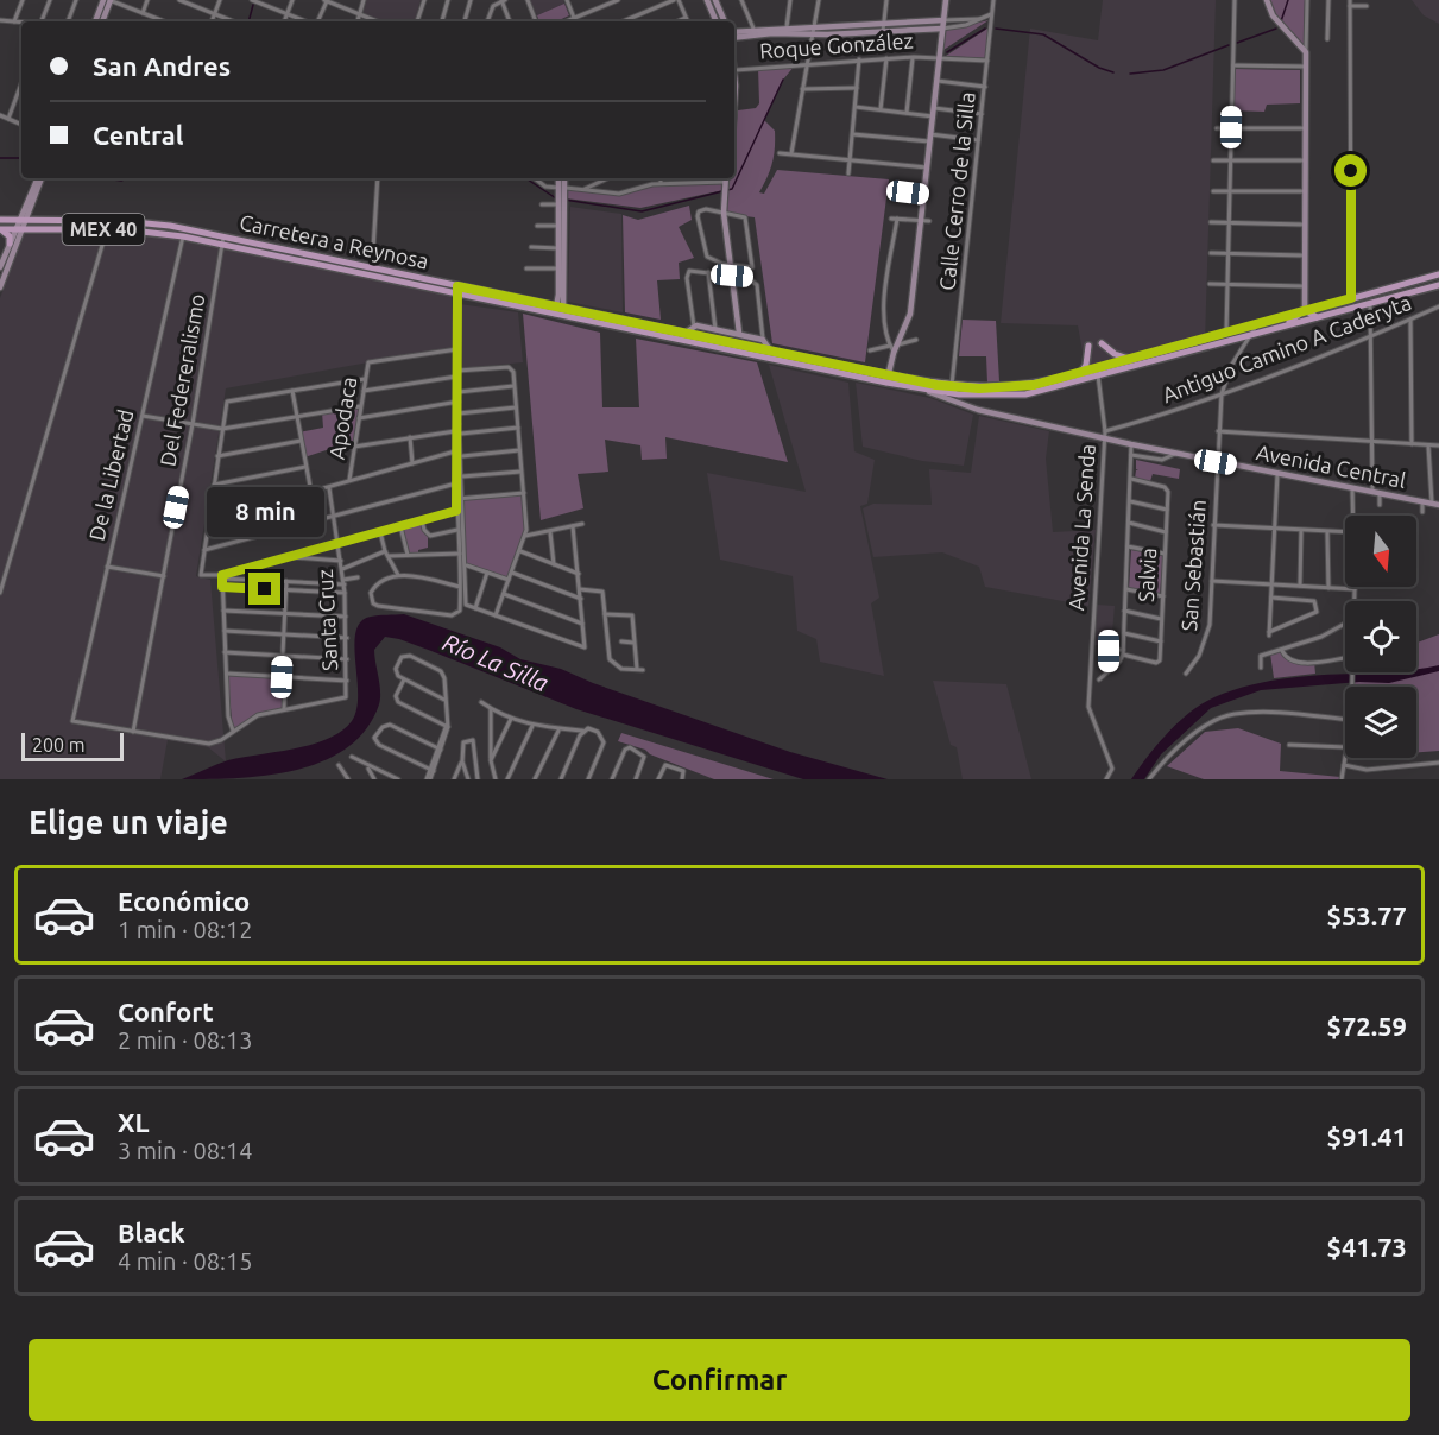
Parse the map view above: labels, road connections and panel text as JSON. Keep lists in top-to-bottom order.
{
  "streets": {
    "main road": ["MEX 40", "Carretera a Reynosa"],
    "street": [
      "Roque González",
      "Calle Cerro de la Silla",
      "Antiguo Camino A Caderyta",
      "Del Federeralismo",
      "Apodaca",
      "Avenida Central",
      "De la Libertad",
      "Avenida La Senda",
      "San Sebastián",
      "Salvia",
      "Santa Cruz"
    ]
  },
  "crossings": [
    ["Roque González", "Calle Cerro de la Silla"],
    ["Calle Cerro de la Silla", "MEX 40"],
    ["Calle Cerro de la Silla", "Carretera a Reynosa"],
    ["MEX 40", "Carretera a Reynosa"],
    ["MEX 40", "Avenida Central"],
    ["MEX 40", "Avenida La Senda"],
    ["MEX 40", "San Sebastián"],
    ["Carretera a Reynosa", "Del Federeralismo"],
    ["Carretera a Reynosa", "Avenida Central"],
    ["Carretera a Reynosa", "De la Libertad"],
    ["Antiguo Camino A Caderyta", "Avenida Central"],
    ["Antiguo Camino A Caderyta", "Avenida La Senda"],
    ["Antiguo Camino A Caderyta", "San Sebastián"],
    ["Del Federeralismo", "De la Libertad"],
    ["Avenida Central", "Avenida La Senda"],
    ["Avenida Central", "San Sebastián"]
  ],
  "water": ["Río La Silla"],
  "scale_bar": "200 m",
  "north": "bottom",
  "page": {
    "banner": ["San Andres", "Central"],
    "bubble": "8 min",
    "scale": "200 m",
    "heading": "Elige un viaje",
    "list": [
      {
        "name": "Económico",
        "note": "1 min · 08:12",
        "value": "$53.77"
      },
      {
        "name": "Confort",
        "note": "2 min · 08:13",
        "value": "$72.59"
      },
      {
        "name": "XL",
        "note": "3 min · 08:14",
        "value": "$91.41"
      },
      {
        "name": "Black",
        "note": "4 min · 08:15",
        "value": "$41.73"
      }
    ],
    "buttons": "Confirmar"
  }
}
